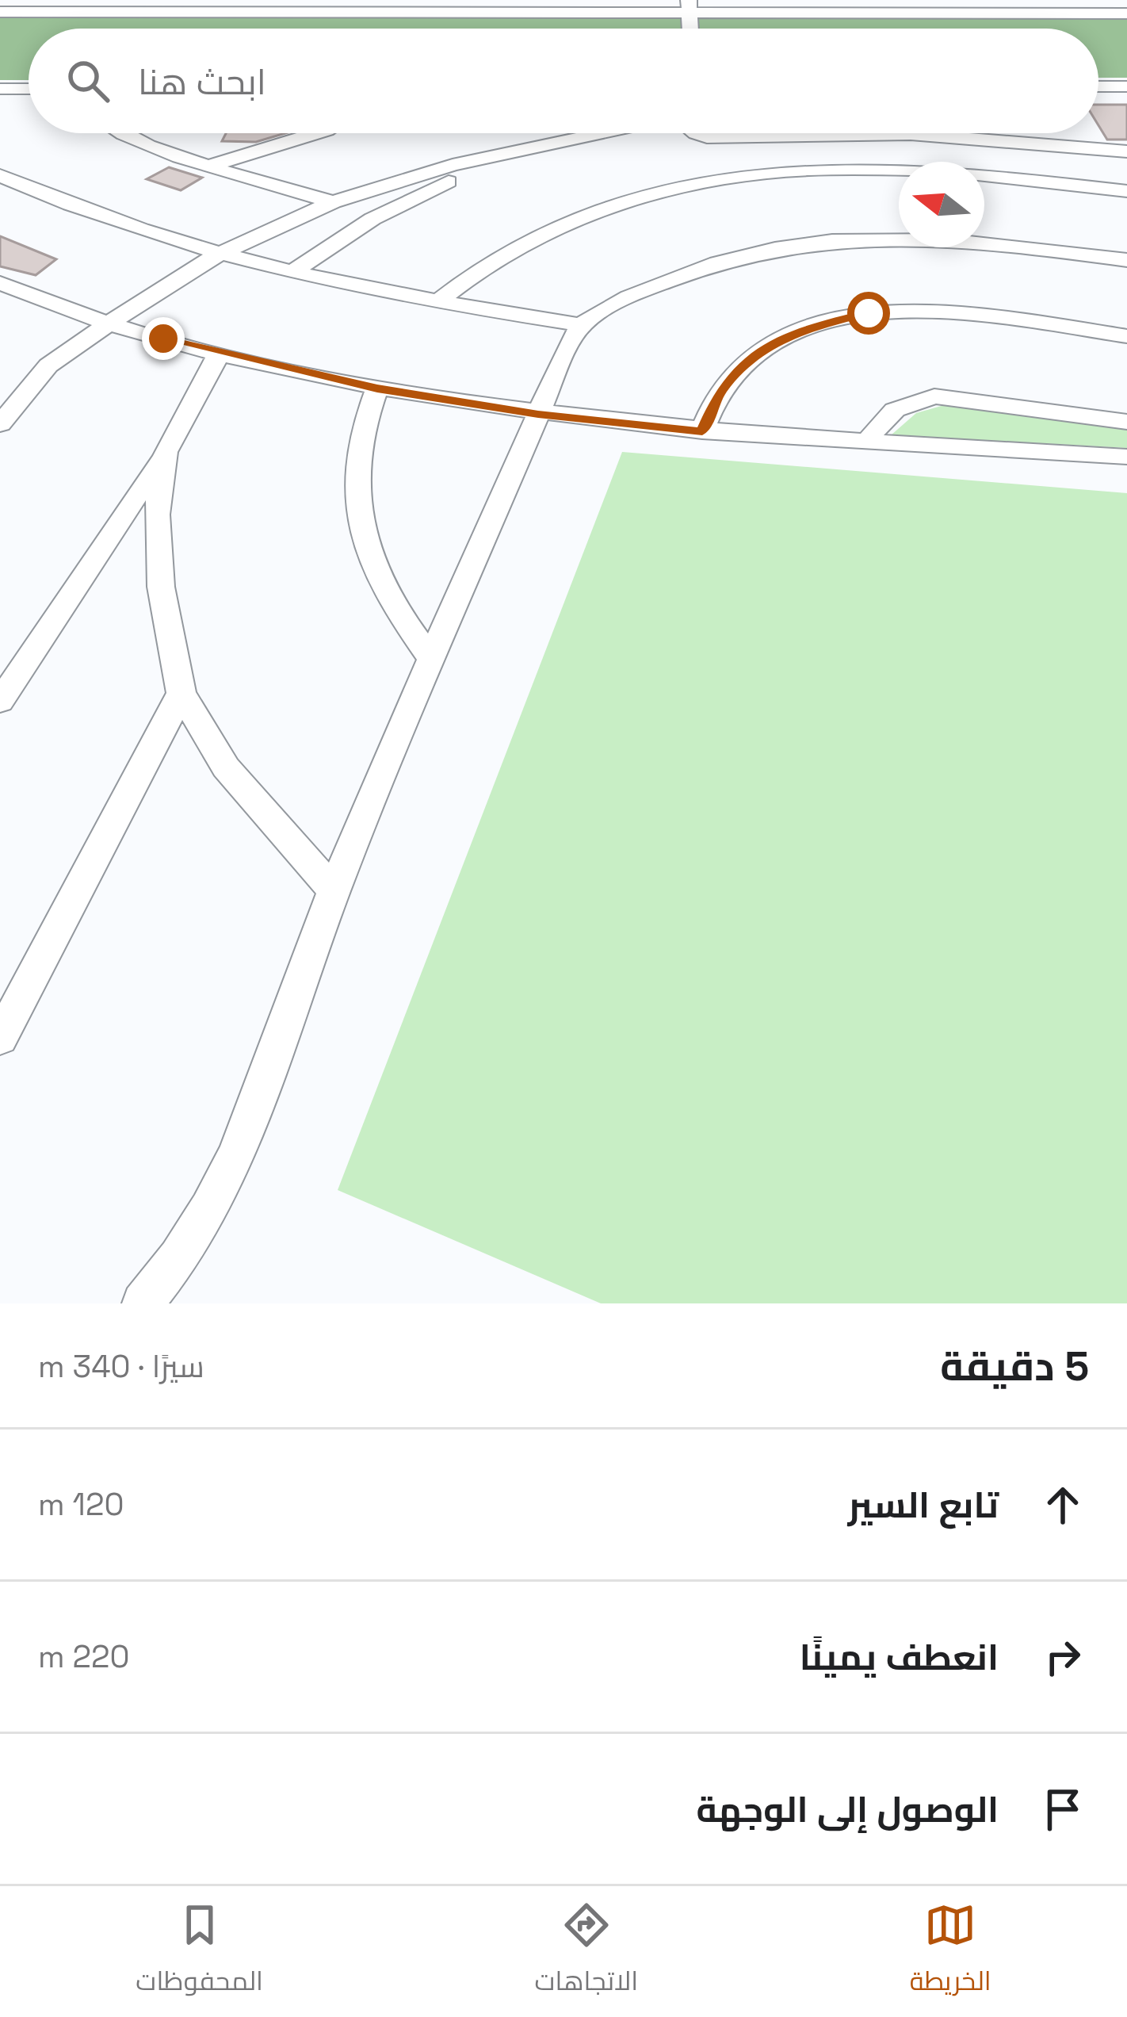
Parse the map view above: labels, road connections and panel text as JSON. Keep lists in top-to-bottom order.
{
  "north": "left",
  "page": {
    "search": "ابحث هنا",
    "heading": ["5 دقيقة", "سيرًا · 340 m"],
    "list": [
      ["تابع السير", "120 m"],
      ["انعطف يمينًا", "220 m"],
      "الوصول إلى الوجهة"
    ],
    "nav": ["الخريطة", "الاتجاهات", "المحفوظات"]
  }
}
